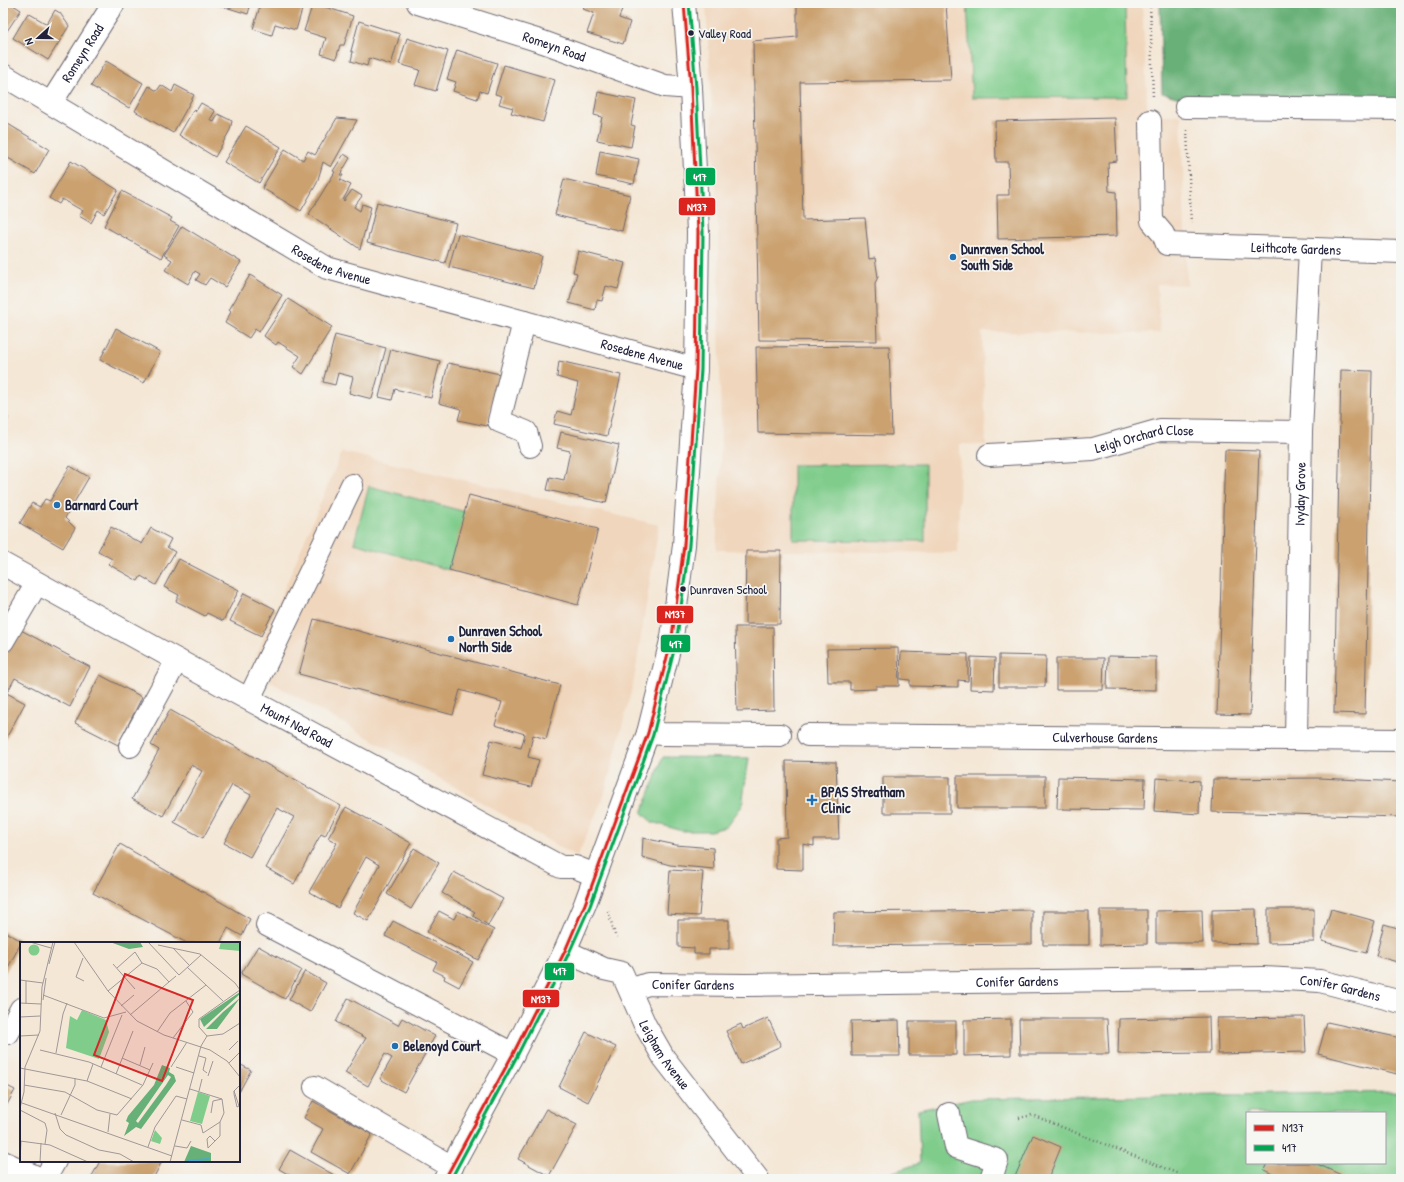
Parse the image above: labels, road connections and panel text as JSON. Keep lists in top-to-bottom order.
{
  "streets": {
    "street": [
      "Romeyn Road",
      "Leithcote Gardens",
      "Rosedene Avenue",
      "Leigh Orchard Close",
      "Ivyday Grove",
      "Mount Nod Road",
      "Culverhouse Gardens",
      "Conifer Gardens",
      "Leigham Avenue"
    ]
  },
  "crossings": [
    ["Romeyn Road", "Rosedene Avenue"],
    ["Leithcote Gardens", "Ivyday Grove"],
    ["Leigh Orchard Close", "Ivyday Grove"],
    ["Ivyday Grove", "Culverhouse Gardens"],
    ["Conifer Gardens", "Leigham Avenue"]
  ],
  "places": {
    "other": [
      "Valley Road",
      "Dunraven School South Side",
      "Barnard Court",
      "Dunraven School",
      "Dunraven School North Side",
      "Belenoyd Court"
    ],
    "health": ["BPAS Streatham Clinic"]
  },
  "lines": ["transit line N137", "transit line 417"],
  "legend": ["N137", "417"],
  "north": "left"
}
